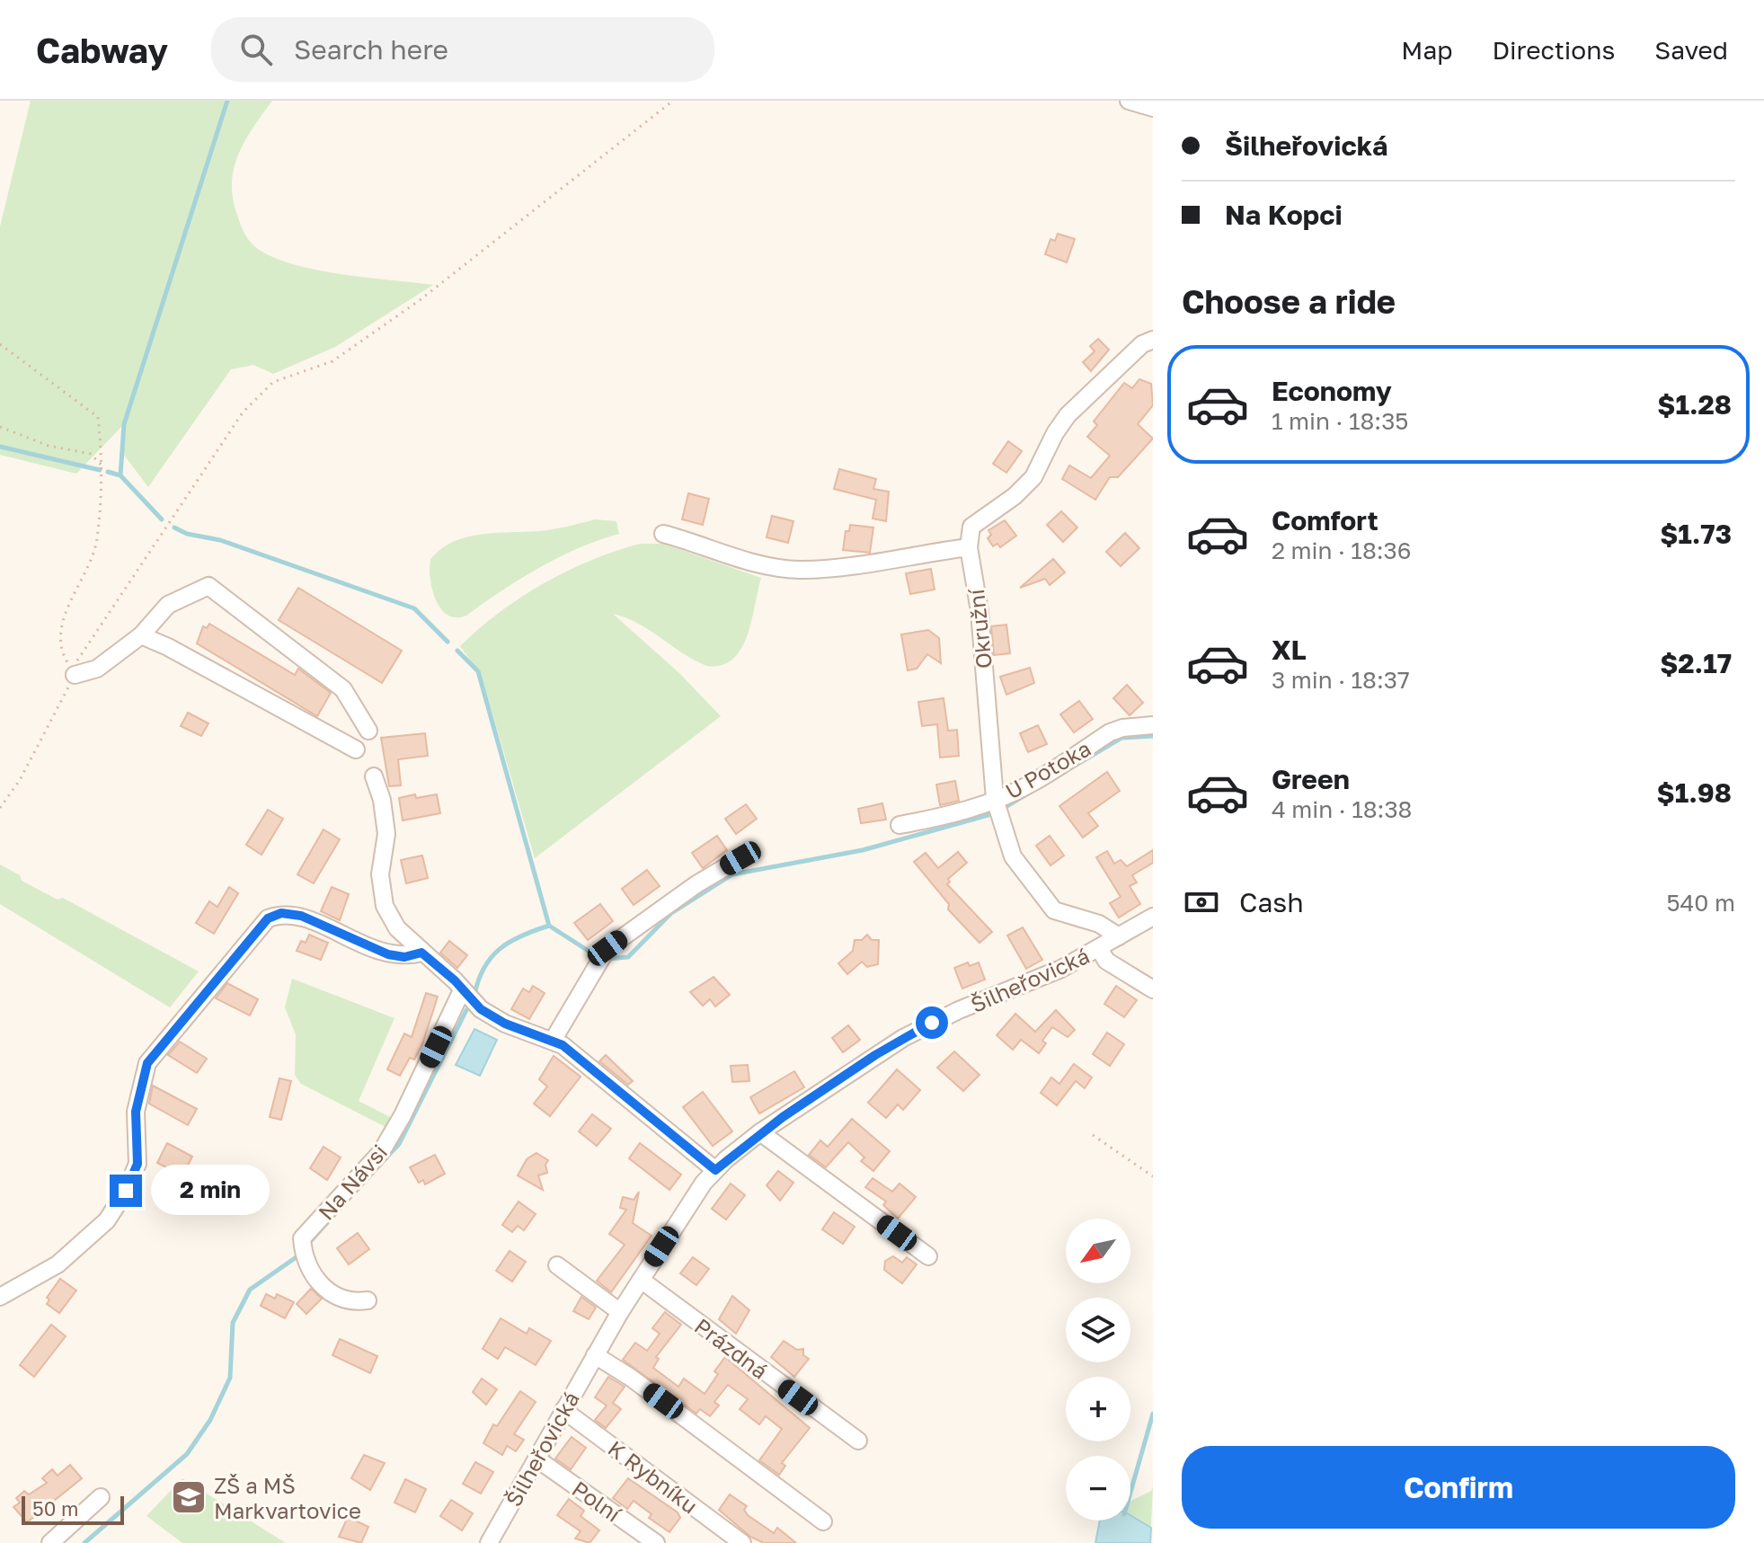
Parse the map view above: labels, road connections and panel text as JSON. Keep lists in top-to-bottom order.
{
  "streets": {
    "street": [
      "Okružní",
      "U Potoka",
      "Šilheřovická",
      "Na Návsi",
      "Prázdná",
      "K Rybníku",
      "Polní"
    ]
  },
  "crossings": [
    ["Okružní", "U Potoka"],
    ["Okružní", "Šilheřovická"],
    ["Šilheřovická", "Prázdná"],
    ["Šilheřovická", "K Rybníku"],
    ["Šilheřovická", "Polní"]
  ],
  "places": {
    "school or university": ["ZŠ a MŠ Markvartovice"]
  },
  "scale_bar": "50 m",
  "north": "bottom left",
  "page": {
    "header": "Cabway",
    "search": "Search here",
    "nav": ["Map", "Directions", "Saved"],
    "banner": ["Šilheřovická", "Na Kopci"],
    "heading": "Choose a ride",
    "list": [
      {
        "name": "Economy",
        "note": "1 min · 18:35",
        "value": "$1.28"
      },
      {
        "name": "Comfort",
        "note": "2 min · 18:36",
        "value": "$1.73"
      },
      {
        "name": "XL",
        "note": "3 min · 18:37",
        "value": "$2.17"
      },
      {
        "name": "Green",
        "note": "4 min · 18:38",
        "value": "$1.98"
      }
    ],
    "pay": ["Cash", "540 m"],
    "bubble": "2 min",
    "map_buttons": ["+", "−"],
    "buttons": "Confirm",
    "scale": "50 m"
  }
}
